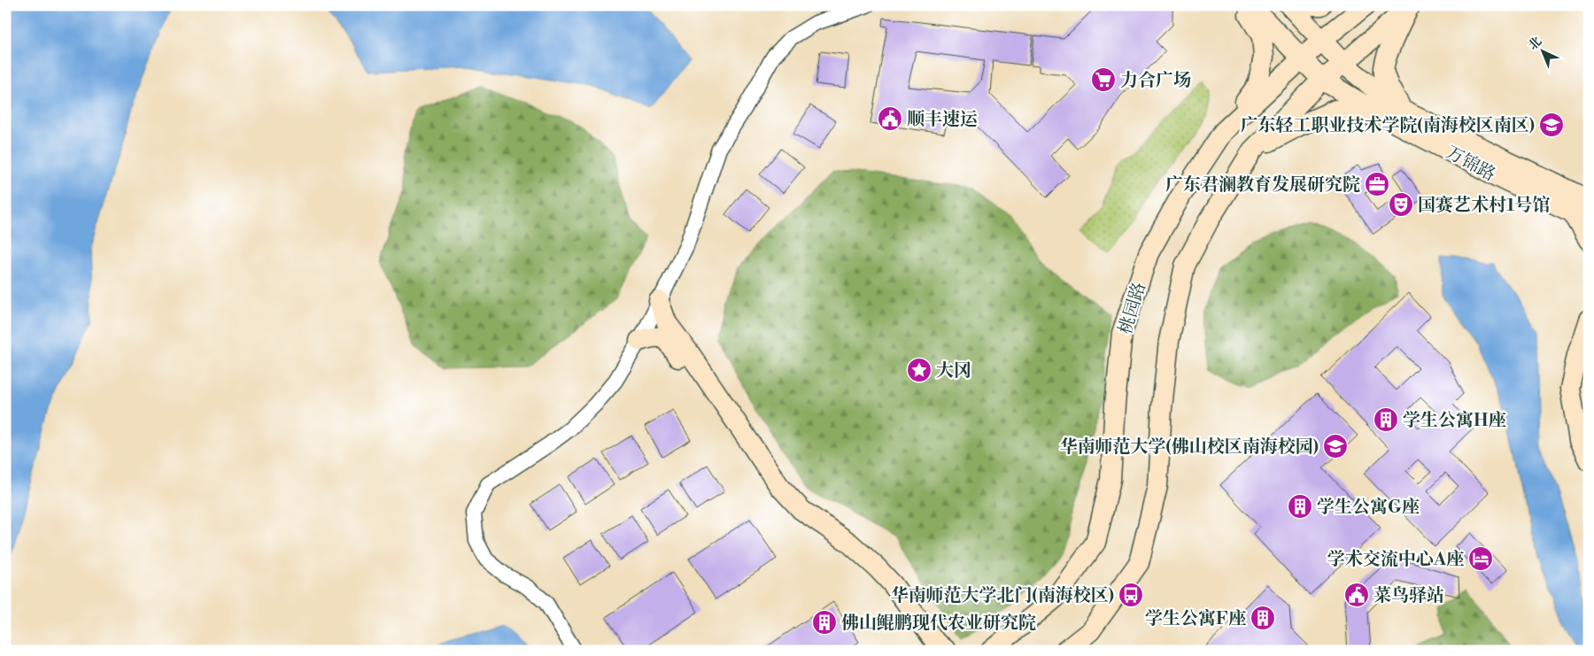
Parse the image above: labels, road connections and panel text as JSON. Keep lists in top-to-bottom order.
{
  "streets": {
    "main road": ["万锦路", "桃园路"]
  },
  "crossings": [
    ["万锦路", "桃园路"]
  ],
  "places": {
    "supermarket": ["力合广场"],
    "public building": ["顺丰速运", "菜鸟驿站"],
    "school or university": ["广东轻工职业技术学院(南海校区南区)", "华南师范大学(佛山校区南海校园)"],
    "office": ["广东君澜教育发展研究院"],
    "theatre": ["国赛艺术村1号馆"],
    "place": ["大冈"],
    "building": [
      "学生公寓H座",
      "学生公寓G座",
      "学生公寓F座",
      "佛山鲲鹏现代农业研究院"
    ],
    "hotel": ["学术交流中心A座"],
    "bus stop": ["华南师范大学北门(南海校区)"]
  },
  "north": "top left"
}
